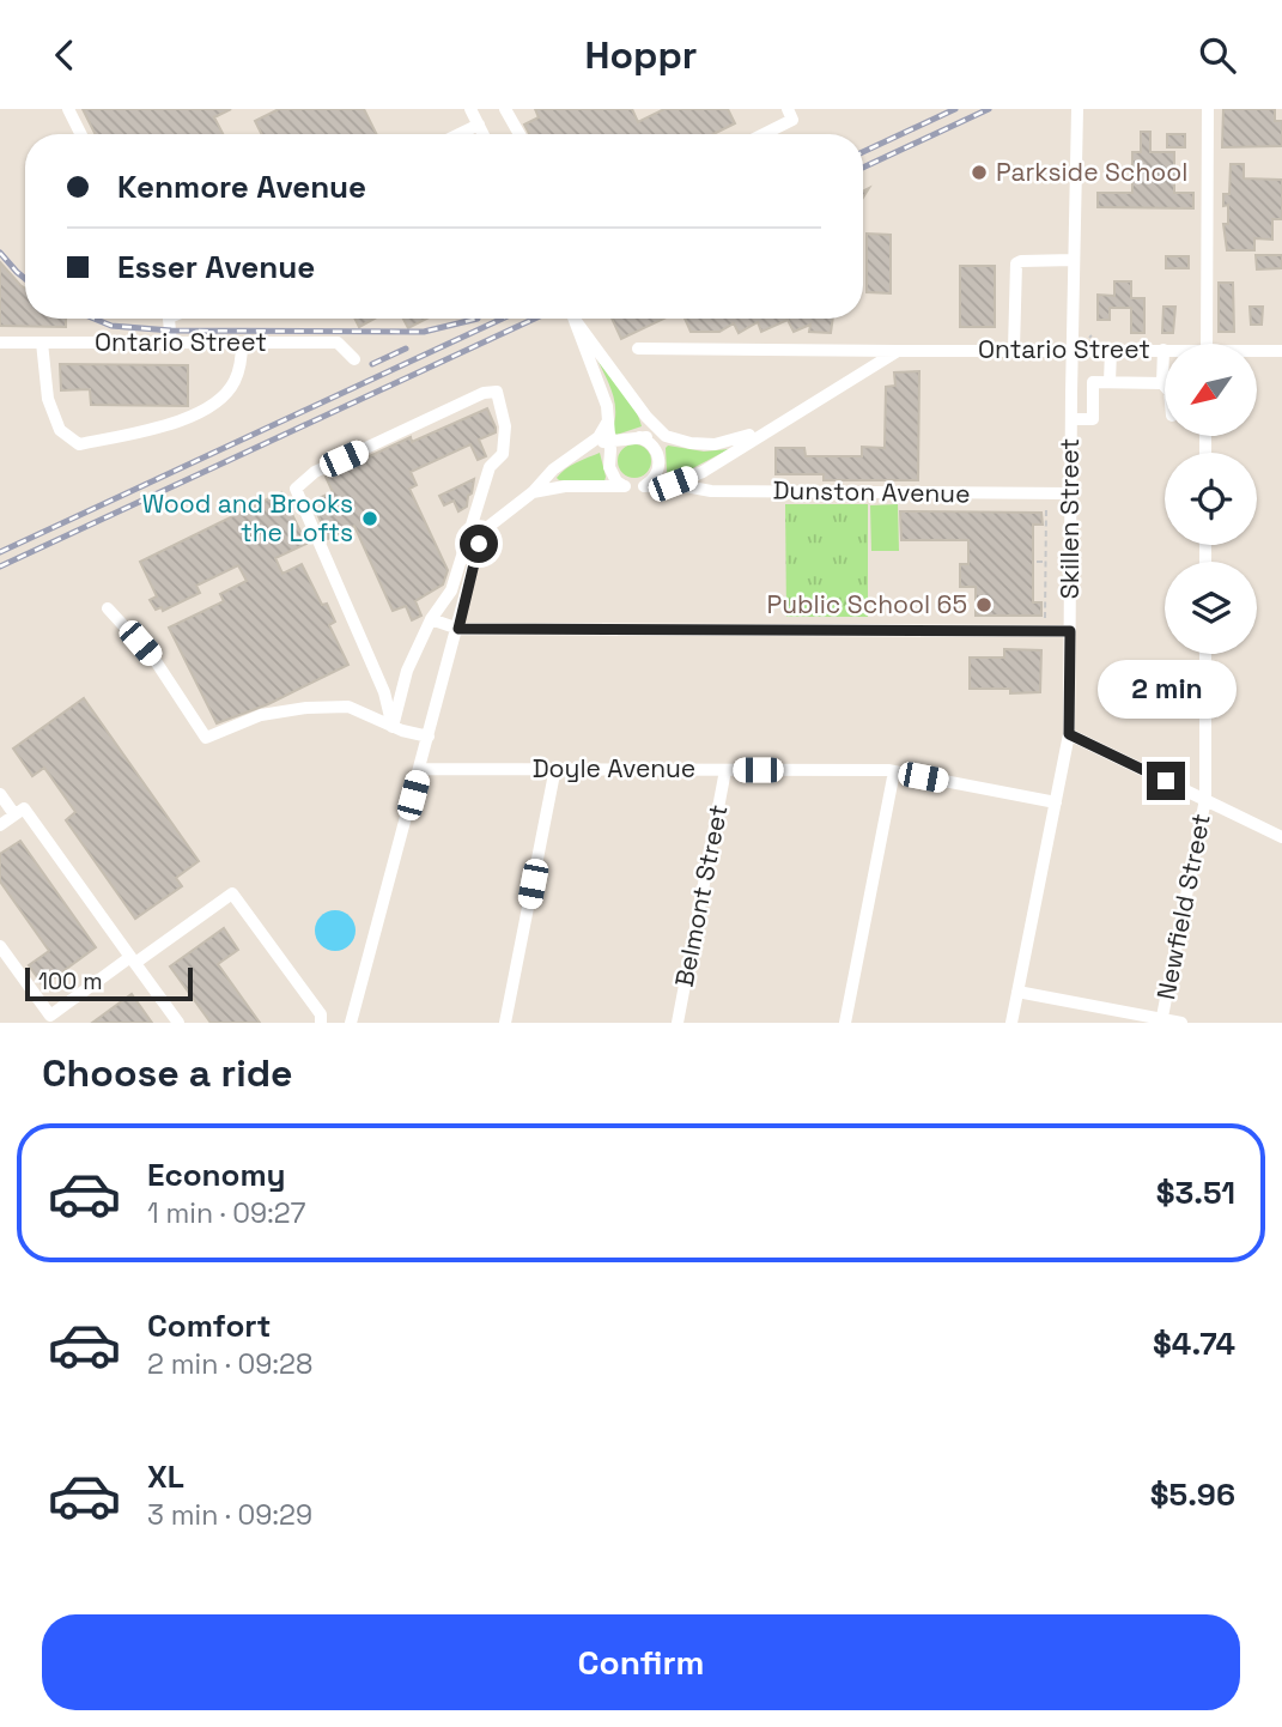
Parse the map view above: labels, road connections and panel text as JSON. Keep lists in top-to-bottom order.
{
  "streets": {
    "street": [
      "Ontario Street",
      "Dunston Avenue",
      "Skillen Street",
      "Doyle Avenue",
      "Belmont Street",
      "Newfield Street"
    ]
  },
  "crossings": [
    ["Ontario Street", "Skillen Street"],
    ["Dunston Avenue", "Skillen Street"],
    ["Skillen Street", "Doyle Avenue"],
    ["Doyle Avenue", "Belmont Street"]
  ],
  "places": ["Parkside School", "Wood and Brooks the Lofts", "Public School 65"],
  "scale_bar": "100 m",
  "north": "bottom left",
  "page": {
    "header": "Hoppr",
    "banner": ["Kenmore Avenue", "Esser Avenue"],
    "bubble": "2 min",
    "scale": "100 m",
    "heading": "Choose a ride",
    "list": [
      {
        "name": "Economy",
        "note": "1 min · 09:27",
        "value": "$3.51"
      },
      {
        "name": "Comfort",
        "note": "2 min · 09:28",
        "value": "$4.74"
      },
      {
        "name": "XL",
        "note": "3 min · 09:29",
        "value": "$5.96"
      }
    ],
    "buttons": "Confirm"
  }
}
